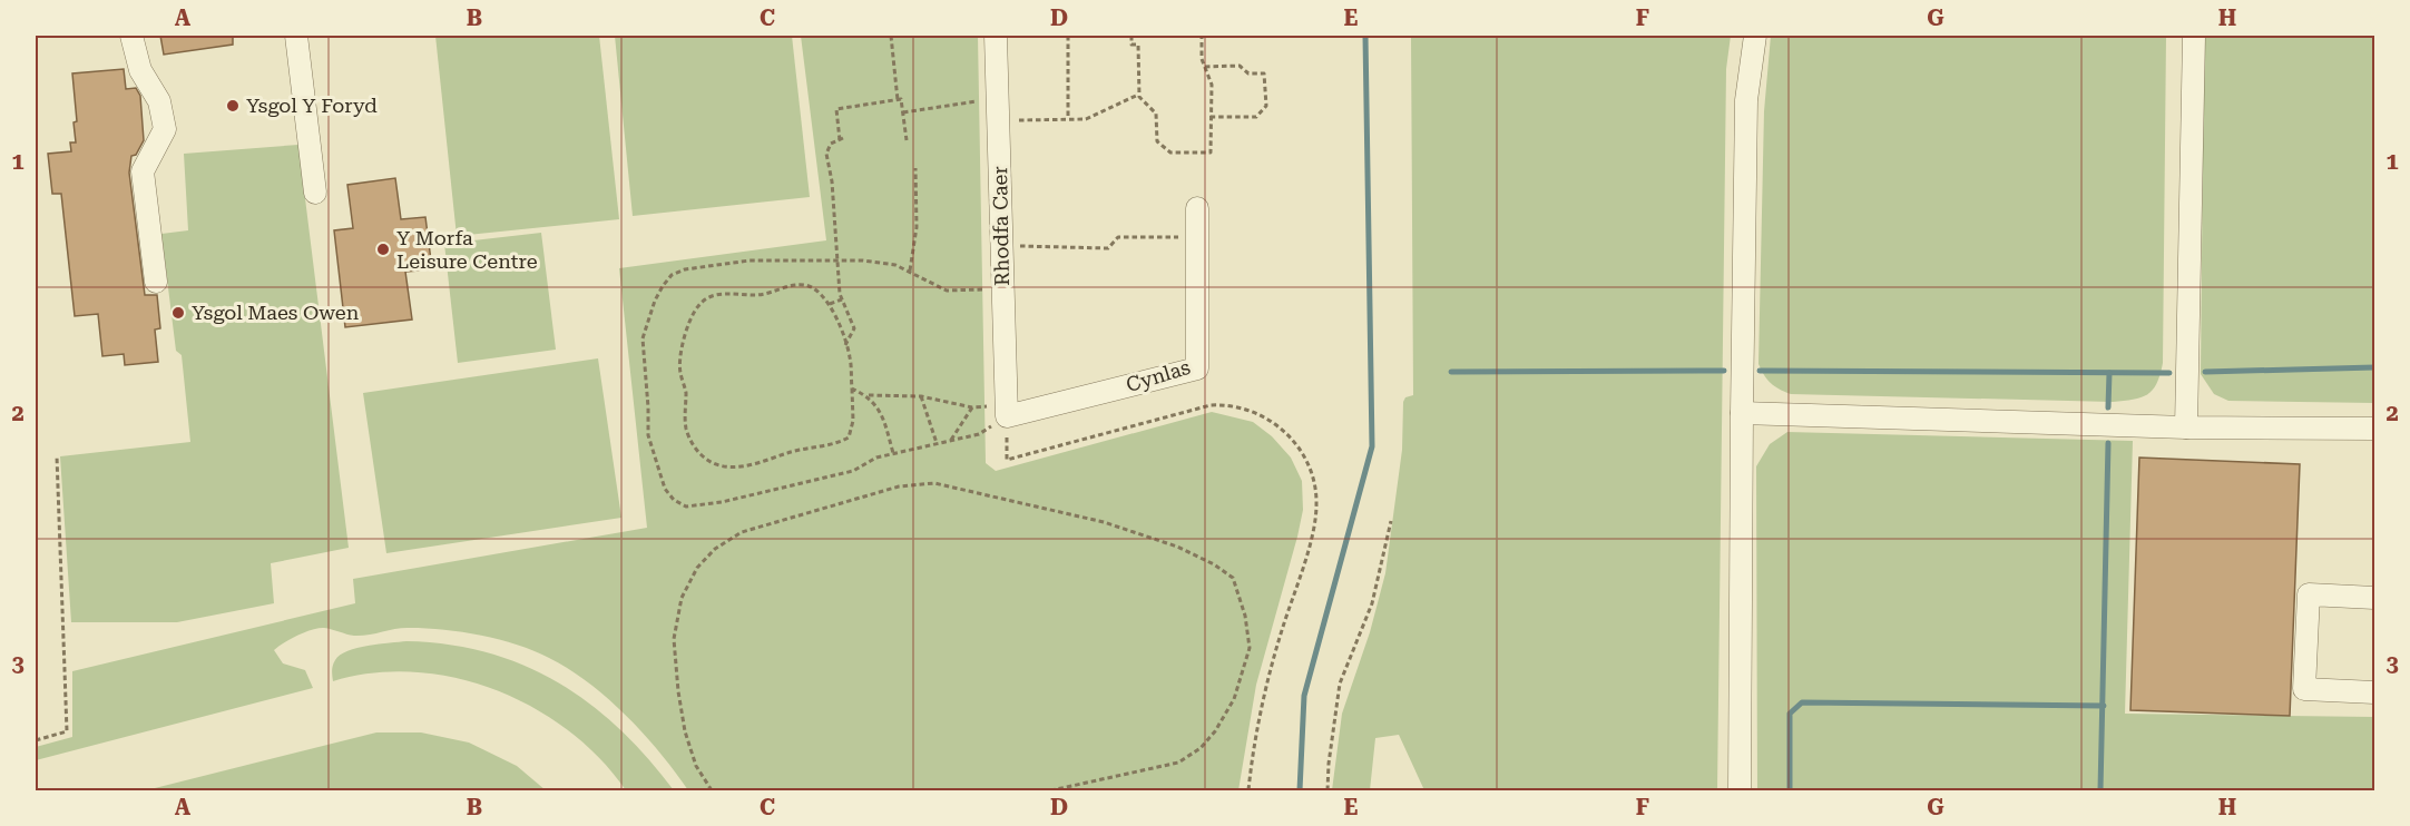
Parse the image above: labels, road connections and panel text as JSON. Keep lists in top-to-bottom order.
{
  "streets": {
    "street": ["Rhodfa Caer", "Cynlas"]
  },
  "crossings": [
    ["Rhodfa Caer", "Cynlas"]
  ],
  "places": ["Ysgol Y Foryd", "Y Morfa Leisure Centre", "Ysgol Maes Owen"],
  "grid": {
    "columns": [
      "A",
      "B",
      "C",
      "D",
      "E",
      "F",
      "G",
      "H"
    ],
    "rows": ["1", "2", "3"]
  }
}
